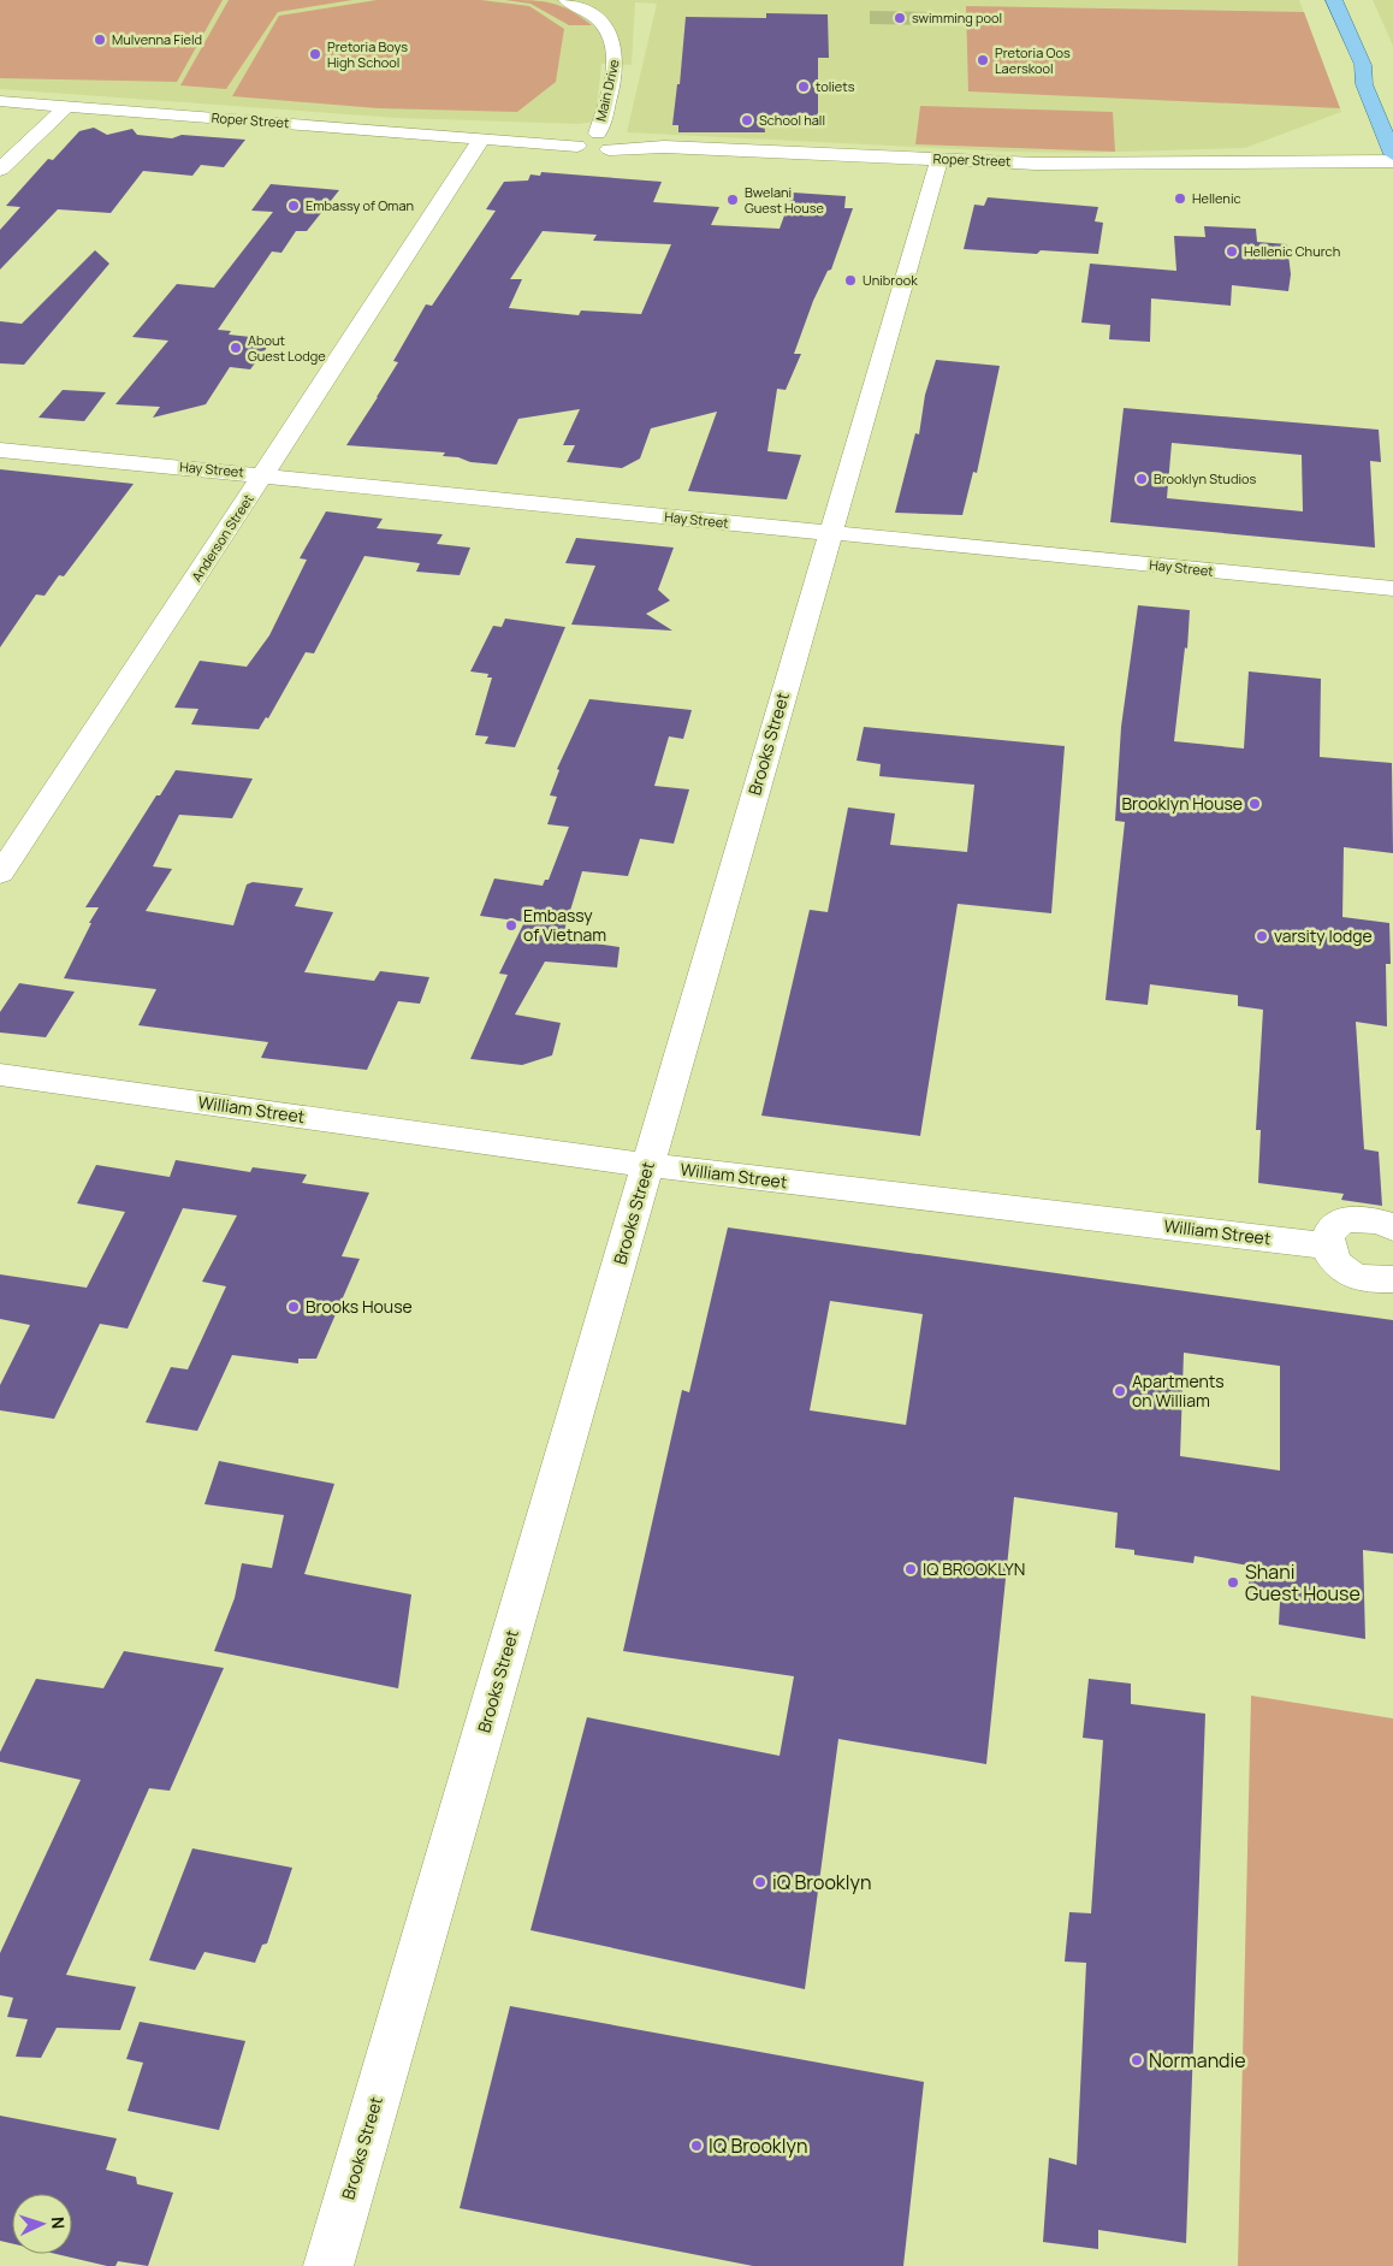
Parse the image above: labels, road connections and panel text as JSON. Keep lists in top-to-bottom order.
{
  "streets": {
    "street": [
      "Main Drive",
      "Roper Street",
      "Hay Street",
      "Anderson Street",
      "Brooks Street",
      "William Street"
    ]
  },
  "crossings": [
    ["Main Drive", "Roper Street"],
    ["Roper Street", "Anderson Street"],
    ["Roper Street", "Brooks Street"],
    ["Hay Street", "Anderson Street"],
    ["Hay Street", "Brooks Street"],
    ["Brooks Street", "William Street"]
  ],
  "places": [
    "swimming pool",
    "Mulvenna Field",
    "Pretoria Boys High School",
    "Pretoria Oos Laerskool",
    "toliets",
    "School hall",
    "Hellenic",
    "Bwelani Guest House",
    "Embassy of Oman",
    "Hellenic Church",
    "Unibrook",
    "About Guest Lodge",
    "Brooklyn Studios",
    "Brooklyn House",
    "Embassy of Vietnam",
    "varsity lodge",
    "Brooks House",
    "Apartments on William",
    "IQ BROOKLYN",
    "Shani Guest House",
    "iQ Brooklyn",
    "Normandie",
    "IQ Brooklyn"
  ],
  "north": "right"
}
